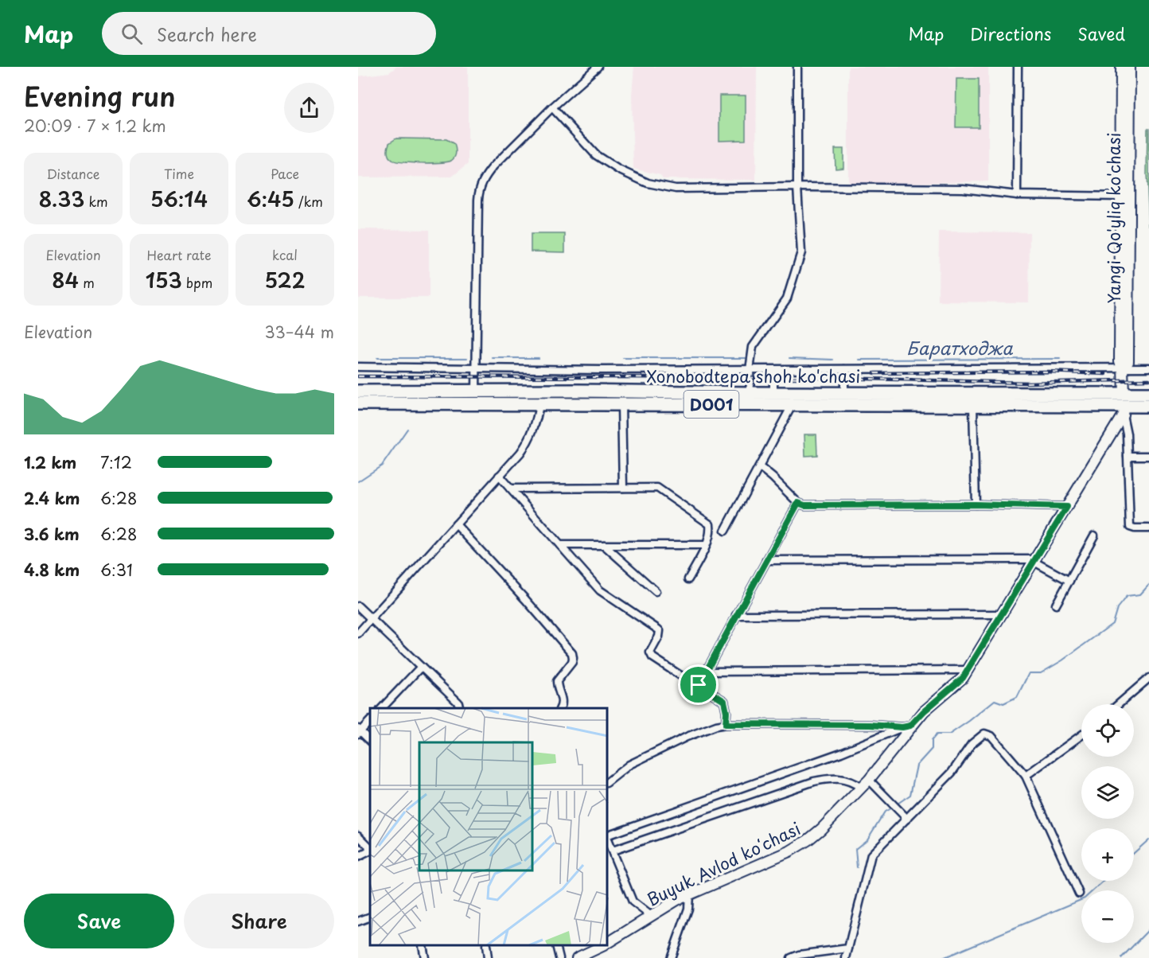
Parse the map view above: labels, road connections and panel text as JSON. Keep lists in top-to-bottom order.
{
  "streets": {
    "highway": ["Xonobodtepa shoh ko'chasi", "D001"],
    "street": ["Yangi Qo'yliq ko'chasi", "Buyuk Avlod koʻchasi"]
  },
  "crossings": [
    ["Yangi Qo'yliq ko'chasi", "Xonobodtepa shoh ko'chasi"],
    ["Yangi Qo'yliq ko'chasi", "Buyuk Avlod koʻchasi"],
    ["Xonobodtepa shoh ko'chasi", "Buyuk Avlod koʻchasi"]
  ],
  "water": ["Баратходжа"],
  "page": {
    "header": "Map",
    "search": "Search here",
    "nav": ["Map", "Directions", "Saved"],
    "heading": ["Evening run", "20:09 · 7 × 1.2 km"],
    "stats": [
      ["Distance", "8.33 km"],
      ["Time", "56:14"],
      ["Pace", "6:45 /km"],
      ["Elevation", "84 m"],
      ["Heart rate", "153 bpm"],
      ["kcal", "522"]
    ],
    "chart": ["Elevation", "33–44 m"],
    "list": [
      {
        "name": "1.2 km",
        "note": "7:12"
      },
      {
        "name": "2.4 km",
        "note": "6:28"
      },
      {
        "name": "3.6 km",
        "note": "6:28"
      },
      {
        "name": "4.8 km",
        "note": "6:31"
      }
    ],
    "map_buttons": ["+", "−"],
    "buttons": ["Save", "Share"]
  }
}
